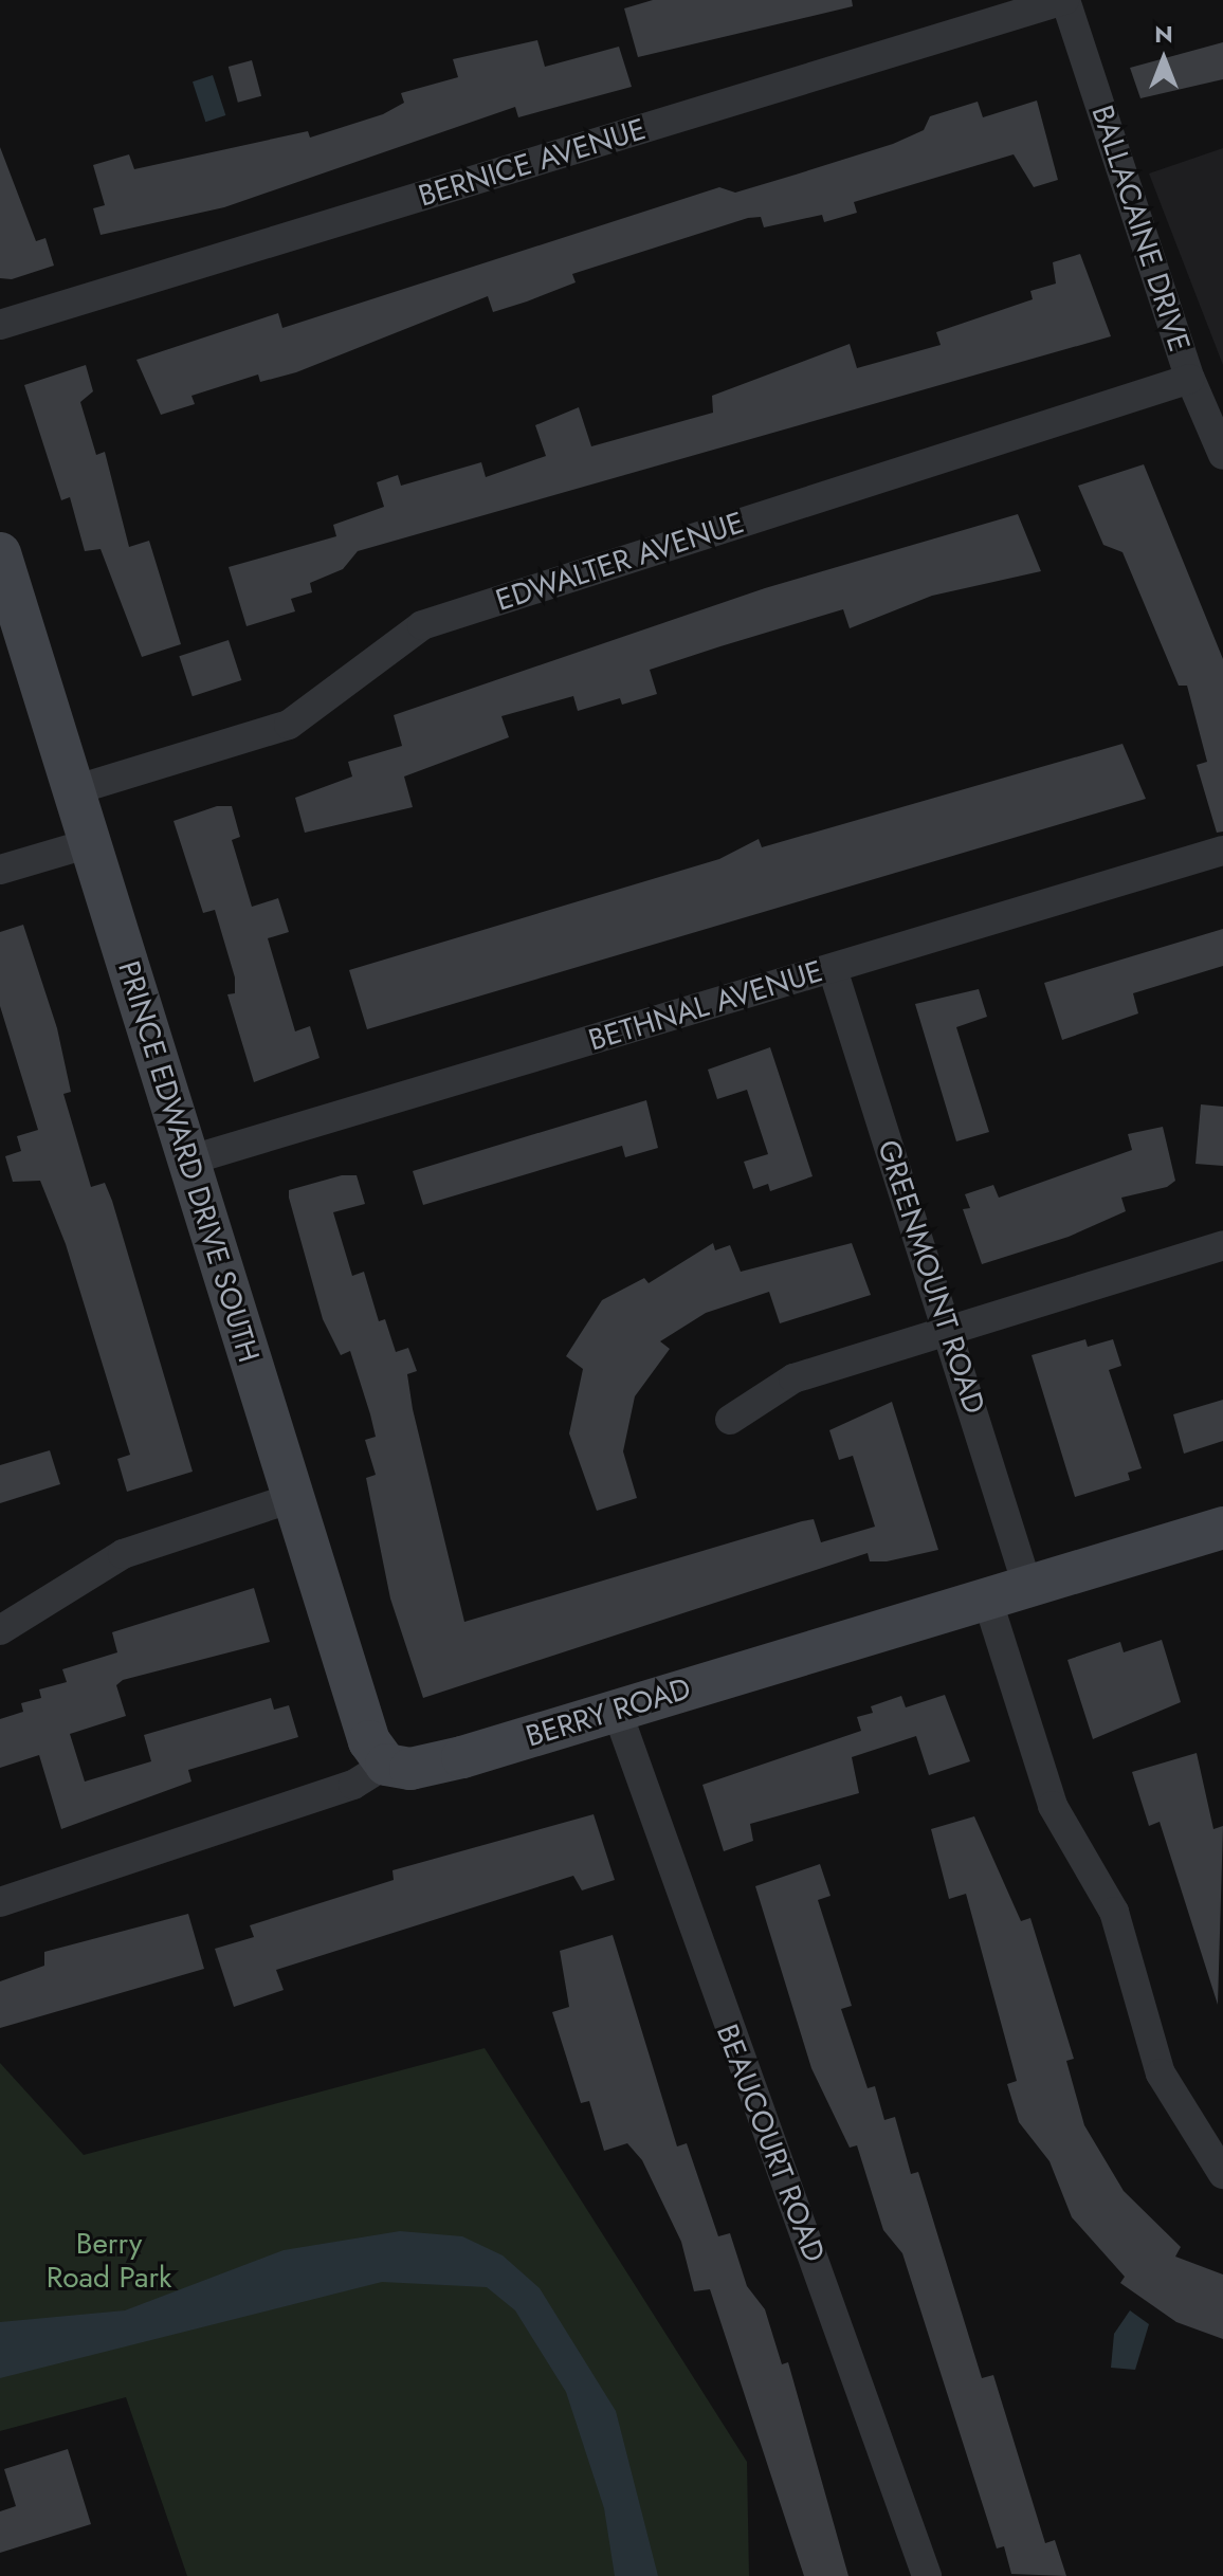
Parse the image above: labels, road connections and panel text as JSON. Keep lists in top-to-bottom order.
{
  "streets": {
    "street": [
      "BERNICE AVENUE",
      "BALLACAINE DRIVE",
      "EDWALTER AVENUE",
      "BETHNAL AVENUE",
      "PRINCE EDWARD DRIVE SOUTH",
      "GREENMOUNT ROAD",
      "BERRY ROAD",
      "BEAUCOURT ROAD"
    ]
  },
  "crossings": [
    ["BERNICE AVENUE", "BALLACAINE DRIVE"],
    ["BALLACAINE DRIVE", "EDWALTER AVENUE"],
    ["EDWALTER AVENUE", "PRINCE EDWARD DRIVE SOUTH"],
    ["BETHNAL AVENUE", "PRINCE EDWARD DRIVE SOUTH"],
    ["BETHNAL AVENUE", "GREENMOUNT ROAD"],
    ["PRINCE EDWARD DRIVE SOUTH", "BERRY ROAD"],
    ["GREENMOUNT ROAD", "BERRY ROAD"],
    ["BERRY ROAD", "BEAUCOURT ROAD"]
  ],
  "parks": ["Berry Road Park"],
  "north": "top"
}
